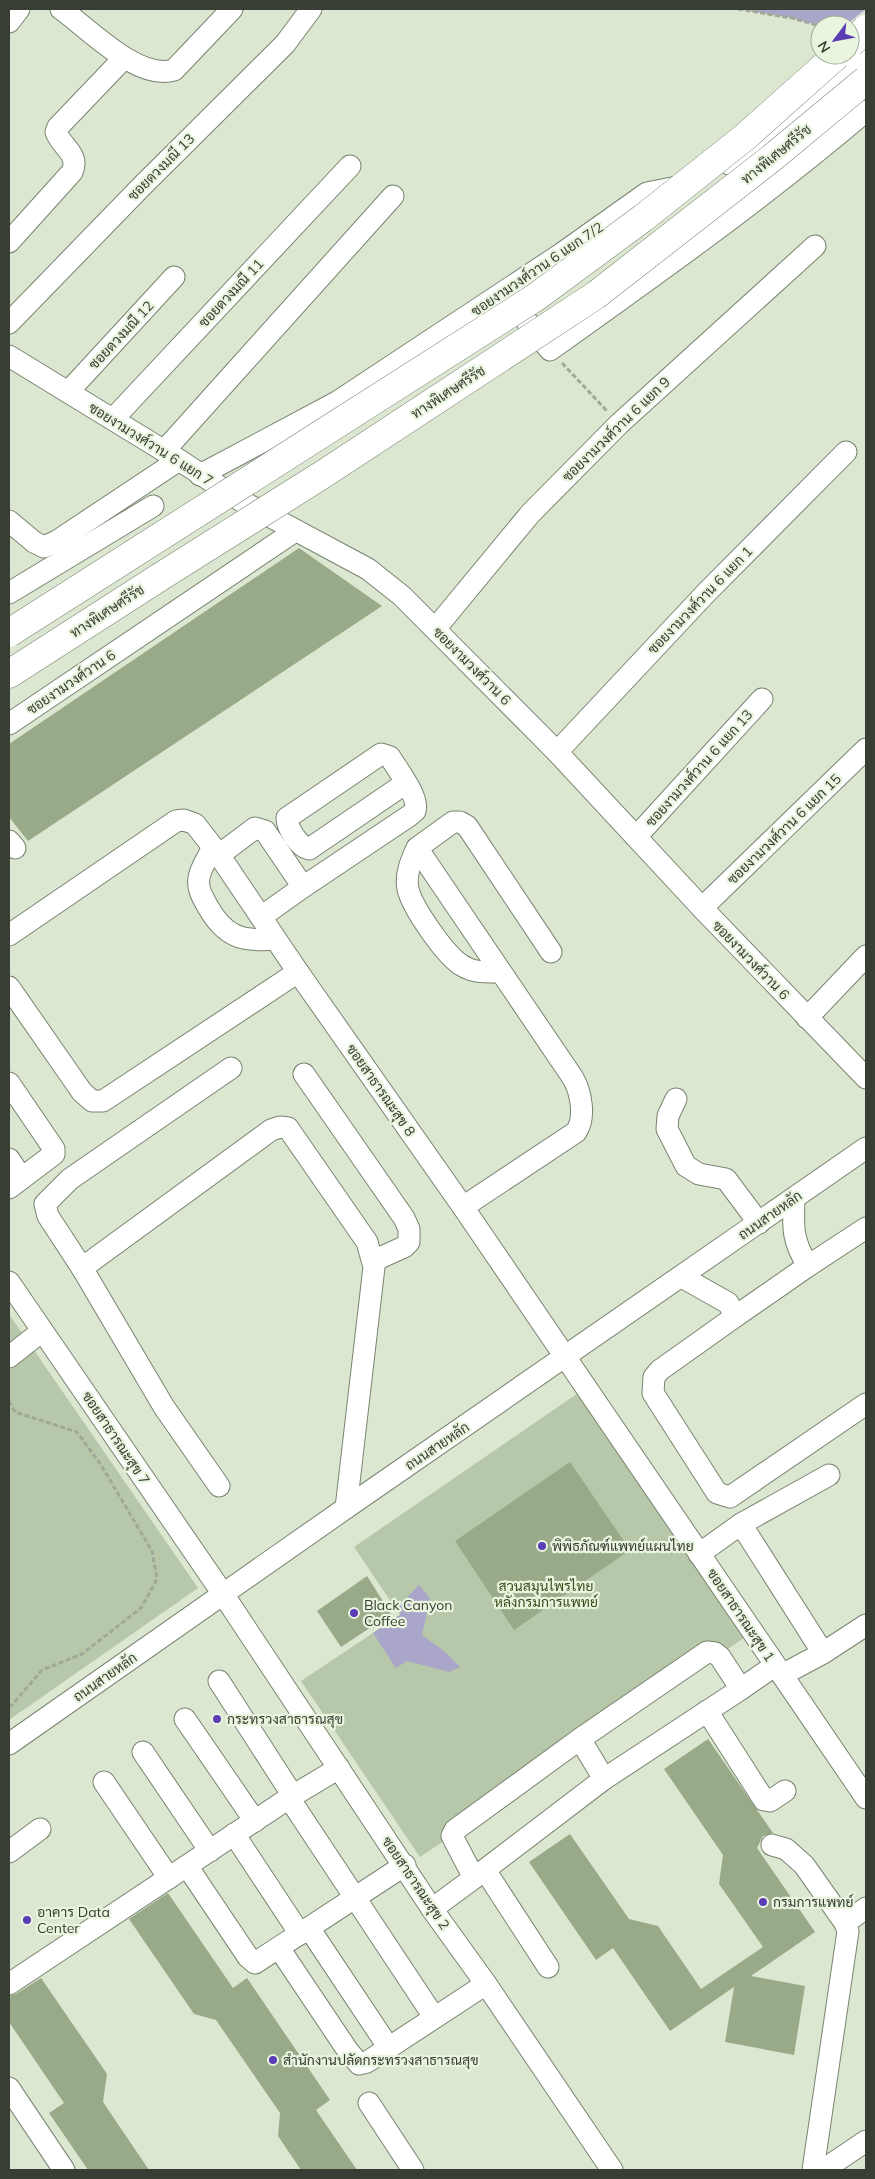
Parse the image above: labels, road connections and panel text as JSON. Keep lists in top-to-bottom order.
{
  "streets": {
    "highway": ["ทางพิเศษศรีรัช"],
    "street": [
      "ซอยดวงมณี 13",
      "ซอยงามวงศ์วาน 6 แยก 7/2",
      "ซอยดวงมณี 11",
      "ซอยดวงมณี 12",
      "ซอยงามวงศ์วาน 6 แยก 9",
      "ซอยงามวงศ์วาน 6 แยก 7",
      "ซอยงามวงศ์วาน 6 แยก 1",
      "ซอยงามวงศ์วาน 6",
      "ซอยงามวงศ์วาน 6 แยก 13",
      "ซอยงามวงศ์วาน 6 แยก 15",
      "ซอยสาธารณะสุข 8",
      "ถนนสายหลัก",
      "ซอยสาธารณะสุข 7",
      "ซอยสาธารณะสุข 1",
      "ซอยสาธารณะสุข 2"
    ]
  },
  "crossings": [
    ["ซอยงามวงศ์วาน 6 แยก 7/2", "ซอยงามวงศ์วาน 6 แยก 7"],
    ["ซอยดวงมณี 11", "ซอยงามวงศ์วาน 6 แยก 7"],
    ["ซอยดวงมณี 12", "ซอยงามวงศ์วาน 6 แยก 7"],
    ["ซอยงามวงศ์วาน 6 แยก 9", "ซอยงามวงศ์วาน 6"],
    ["ซอยงามวงศ์วาน 6 แยก 7", "ซอยงามวงศ์วาน 6"],
    ["ซอยงามวงศ์วาน 6 แยก 1", "ซอยงามวงศ์วาน 6"],
    ["ซอยงามวงศ์วาน 6", "ซอยงามวงศ์วาน 6 แยก 13"],
    ["ซอยงามวงศ์วาน 6", "ซอยงามวงศ์วาน 6 แยก 15"],
    ["ซอยสาธารณะสุข 8", "ถนนสายหลัก"],
    ["ซอยสาธารณะสุข 8", "ซอยสาธารณะสุข 1"],
    ["ถนนสายหลัก", "ซอยสาธารณะสุข 7"],
    ["ถนนสายหลัก", "ซอยสาธารณะสุข 1"],
    ["ถนนสายหลัก", "ซอยสาธารณะสุข 2"],
    ["ซอยสาธารณะสุข 7", "ซอยสาธารณะสุข 2"]
  ],
  "parks": ["สวนสมุนไพรไทย หลังกรมการแพทย์"],
  "places": [
    "พิพิธภัณฑ์แพทย์แผนไทย",
    "Black Canyon Coffee",
    "กระทรวงสาธารณสุข",
    "กรมการแพทย์",
    "อาคาร Data Center",
    "สำนักงานปลัดกระทรวงสาธารณสุข"
  ],
  "north": "bottom left"
}
